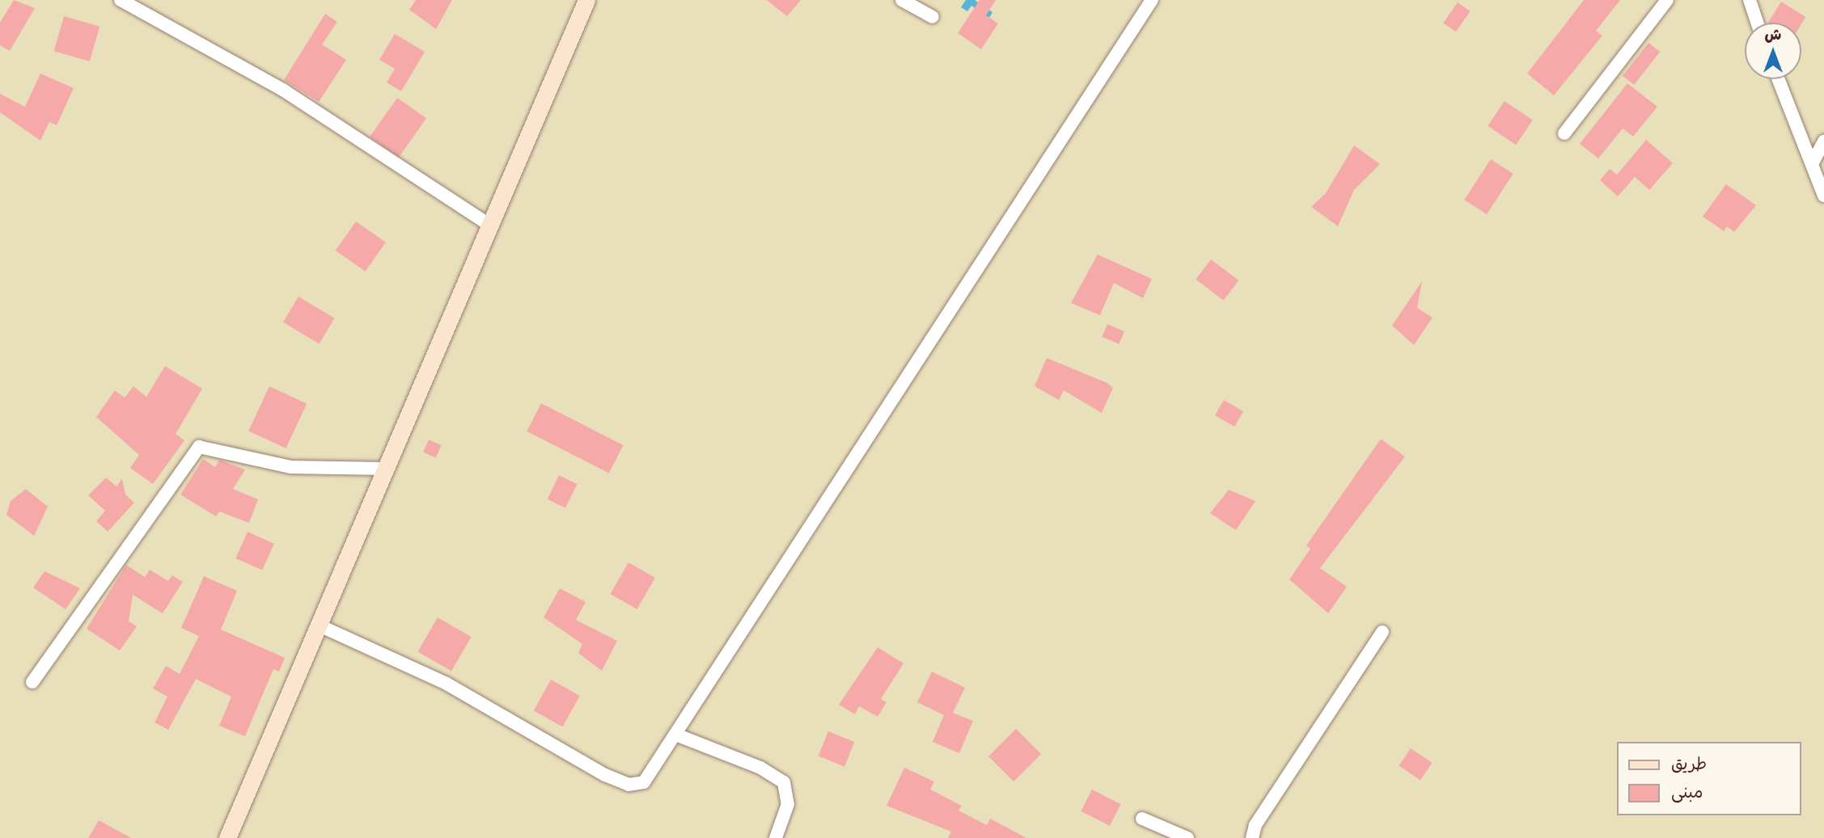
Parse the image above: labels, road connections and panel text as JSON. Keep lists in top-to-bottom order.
{
  "legend": ["طريق", "مبنى"],
  "north": "top"
}
